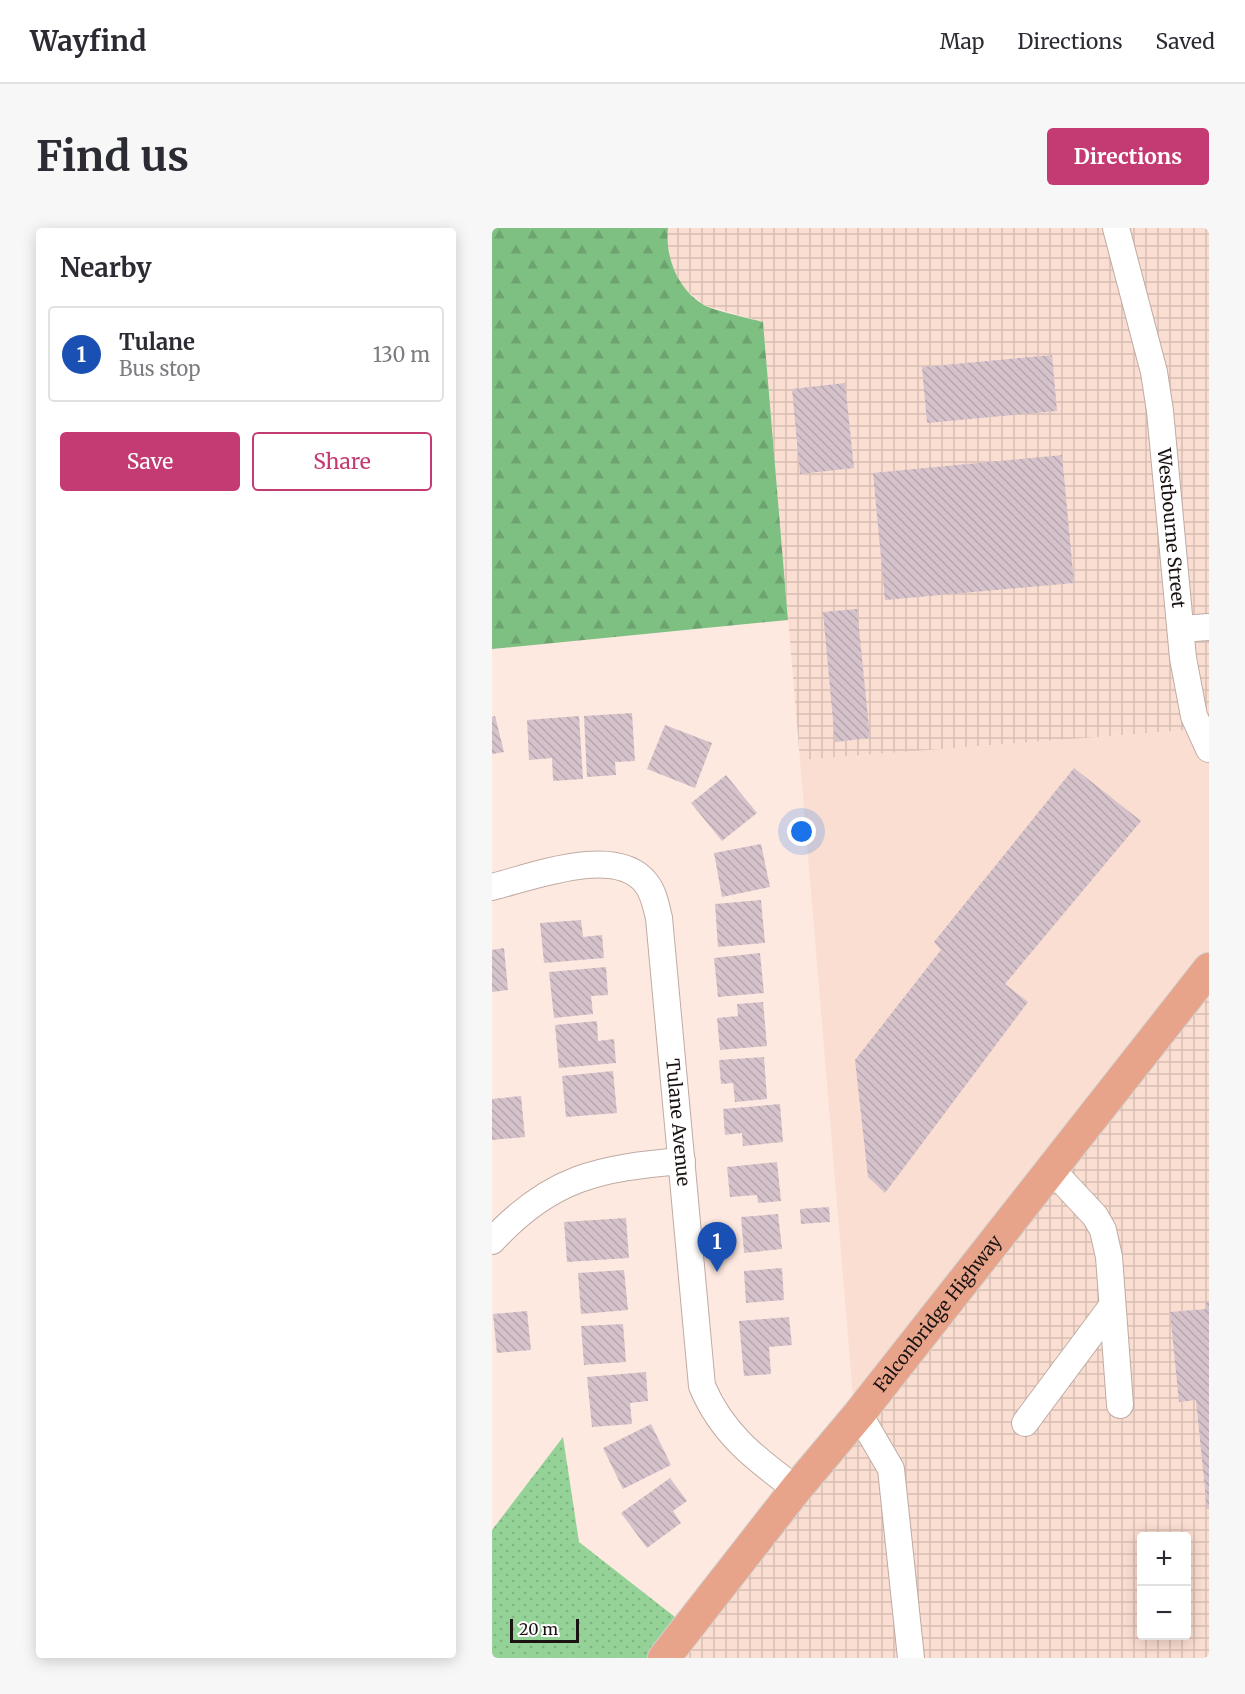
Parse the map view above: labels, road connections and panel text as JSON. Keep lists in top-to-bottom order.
{
  "streets": {
    "main road": ["Falconbridge Highway"],
    "street": ["Westbourne Street", "Tulane Avenue"]
  },
  "crossings": [
    ["Tulane Avenue", "Falconbridge Highway"]
  ],
  "scale_bar": "20 m",
  "page": {
    "header": "Wayfind",
    "nav": ["Map", "Directions", "Saved"],
    "buttons": [
      "Directions",
      ["Save", "Share"]
    ],
    "title": "Find us",
    "heading": "Nearby",
    "list": [
      {
        "mark": "1",
        "name": "Tulane",
        "note": "Bus stop",
        "value": "130 m"
      }
    ],
    "pins": "1",
    "map_buttons": ["+", "−"],
    "scale": "20 m"
  }
}
